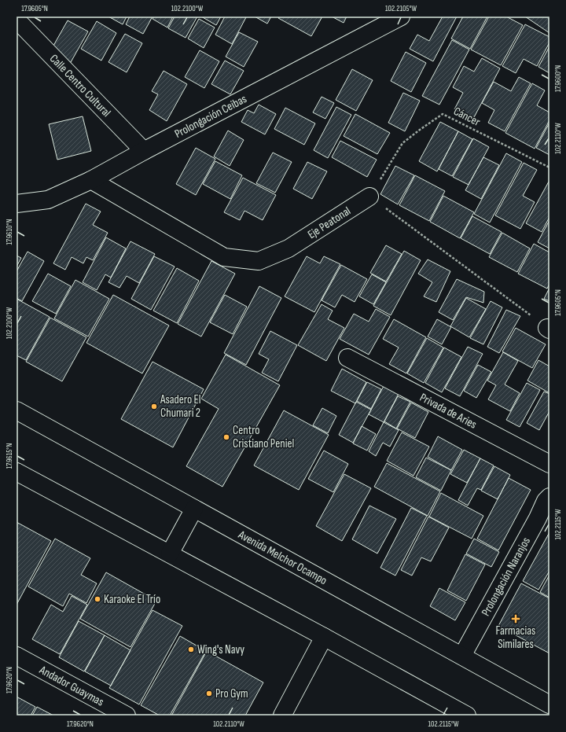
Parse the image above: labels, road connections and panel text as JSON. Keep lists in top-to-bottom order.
{
  "streets": {
    "street": [
      "Calle Centro Cultural",
      "Prolongación Ceibas",
      "Eje Peatonal",
      "Privada de Aries",
      "Avenida Melchor Ocampo",
      "Prolongación Naranjos",
      "Andador Guaymas"
    ],
    "path": ["Cáncer"]
  },
  "crossings": [
    ["Calle Centro Cultural", "Prolongación Ceibas"],
    ["Prolongación Ceibas", "Eje Peatonal"],
    ["Cáncer", "Eje Peatonal"],
    ["Avenida Melchor Ocampo", "Prolongación Naranjos"]
  ],
  "places": {
    "other": [
      "Asadero El Chumari 2",
      "Centro Cristiano Peniel",
      "Karaoke El Trío",
      "Wing's Navy",
      "Pro Gym"
    ],
    "health": ["Farmacias Similares"]
  },
  "coordinates": [
    "17.9605°N",
    "102.2100°W",
    "102.2105°W",
    "17.9600°N",
    "102.2110°W",
    "17.9610°N",
    "17.9615°N",
    "102.2115°W",
    "17.9620°N"
  ]
}
